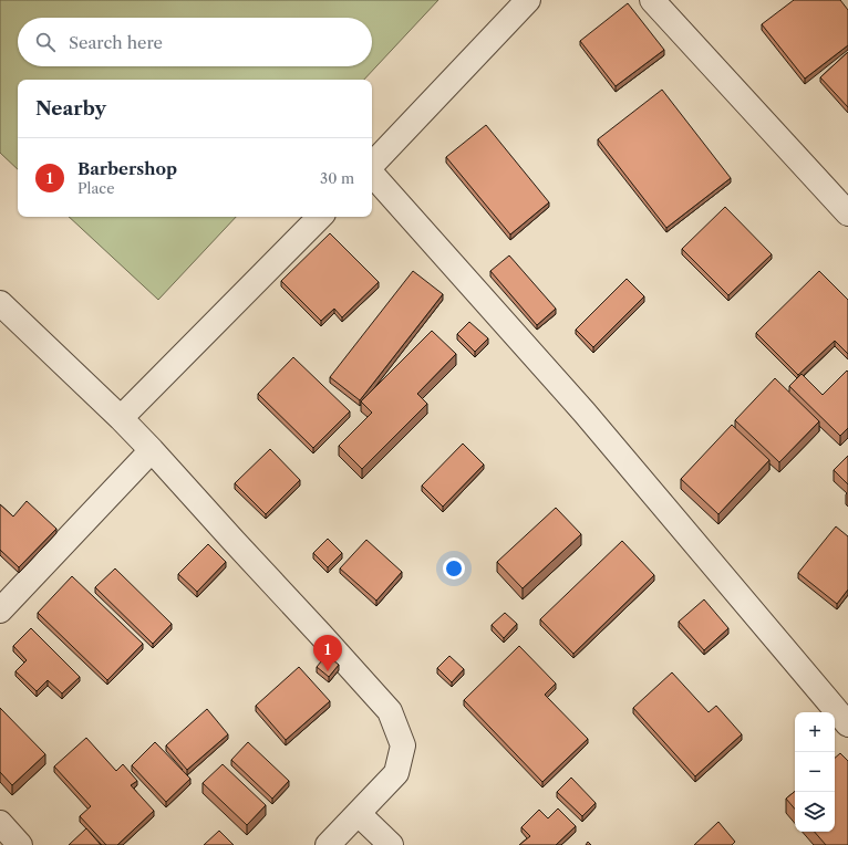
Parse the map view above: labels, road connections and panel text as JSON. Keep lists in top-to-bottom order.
{
  "page": {
    "search": "Search here",
    "heading": "Nearby",
    "list": [
      {
        "mark": "1",
        "name": "Barbershop",
        "note": "Place",
        "value": "30 m"
      }
    ],
    "pins": "1",
    "map_buttons": ["+", "−"]
  }
}
